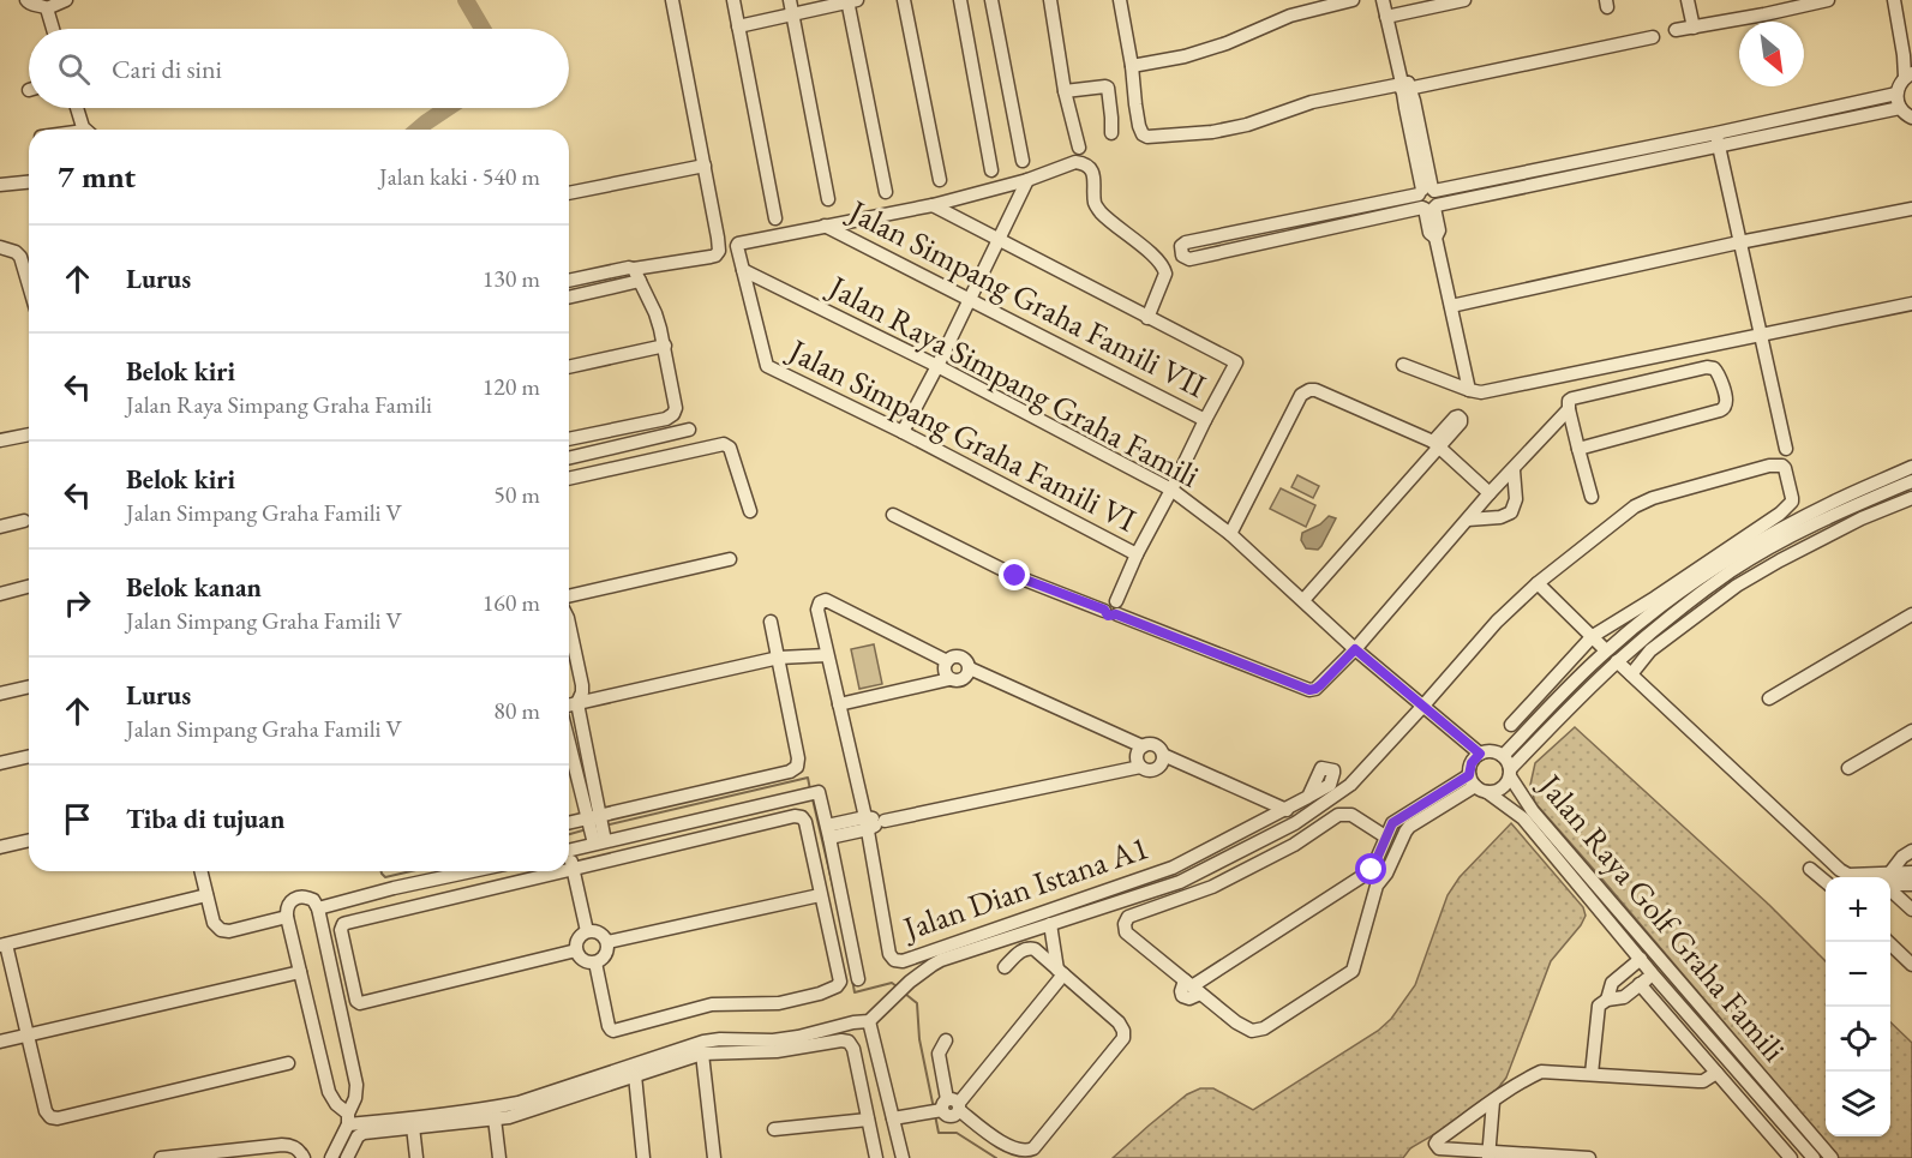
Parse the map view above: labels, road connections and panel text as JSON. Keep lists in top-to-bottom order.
{
  "streets": {
    "street": [
      "Jalan Simpang Graha Famili VII",
      "Jalan Raya Simpang Graha Famili",
      "Jalan Simpang Graha Famili VI",
      "Jalan Dian Istana A1",
      "Jalan Raya Golf Graha Famili"
    ]
  },
  "crossings": [
    ["Jalan Raya Simpang Graha Famili", "Jalan Simpang Graha Famili VI"],
    ["Jalan Raya Simpang Graha Famili", "Jalan Raya Golf Graha Famili"]
  ],
  "north": "bottom right",
  "page": {
    "search": "Cari di sini",
    "heading": ["7 mnt", "Jalan kaki · 540 m"],
    "list": [
      ["Lurus", "130 m"],
      ["Belok kiri", "Jalan Raya Simpang Graha Famili", "120 m"],
      ["Belok kiri", "Jalan Simpang Graha Famili V", "50 m"],
      ["Belok kanan", "Jalan Simpang Graha Famili V", "160 m"],
      ["Lurus", "Jalan Simpang Graha Famili V", "80 m"],
      "Tiba di tujuan"
    ],
    "map_buttons": ["+", "−"]
  }
}
